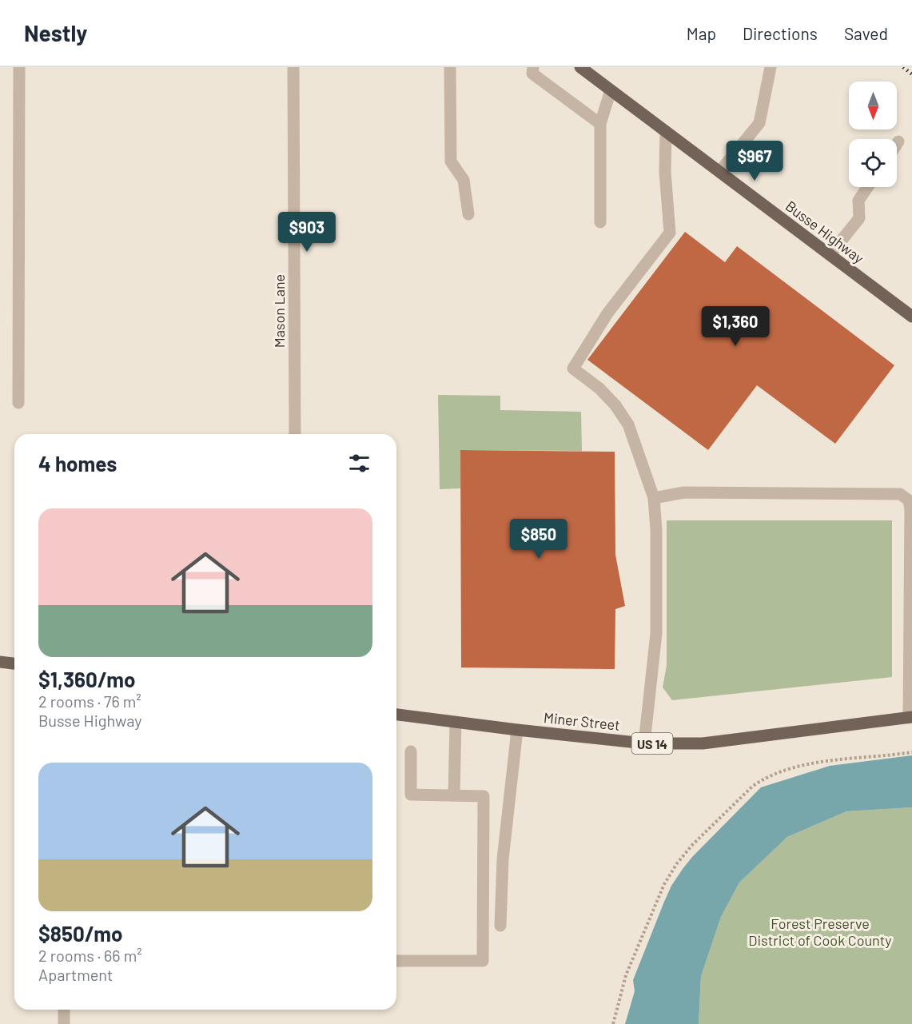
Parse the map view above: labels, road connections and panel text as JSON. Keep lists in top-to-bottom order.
{
  "streets": {
    "main road": ["Busse Highway", "Miner Street", "US 14"],
    "street": ["Mason Lane"]
  },
  "parks": ["Forest Preserve District of Cook County"],
  "north": "bottom",
  "page": {
    "header": "Nestly",
    "nav": ["Map", "Directions", "Saved"],
    "price": [
      "$967",
      "$903",
      "$1,360",
      "$850"
    ],
    "heading": "4 homes",
    "list": [
      {
        "name": "$1,360/mo",
        "note": "2 rooms · 76 m² · Busse Highway"
      },
      {
        "name": "$850/mo",
        "note": "2 rooms · 66 m² · Apartment"
      }
    ]
  }
}
